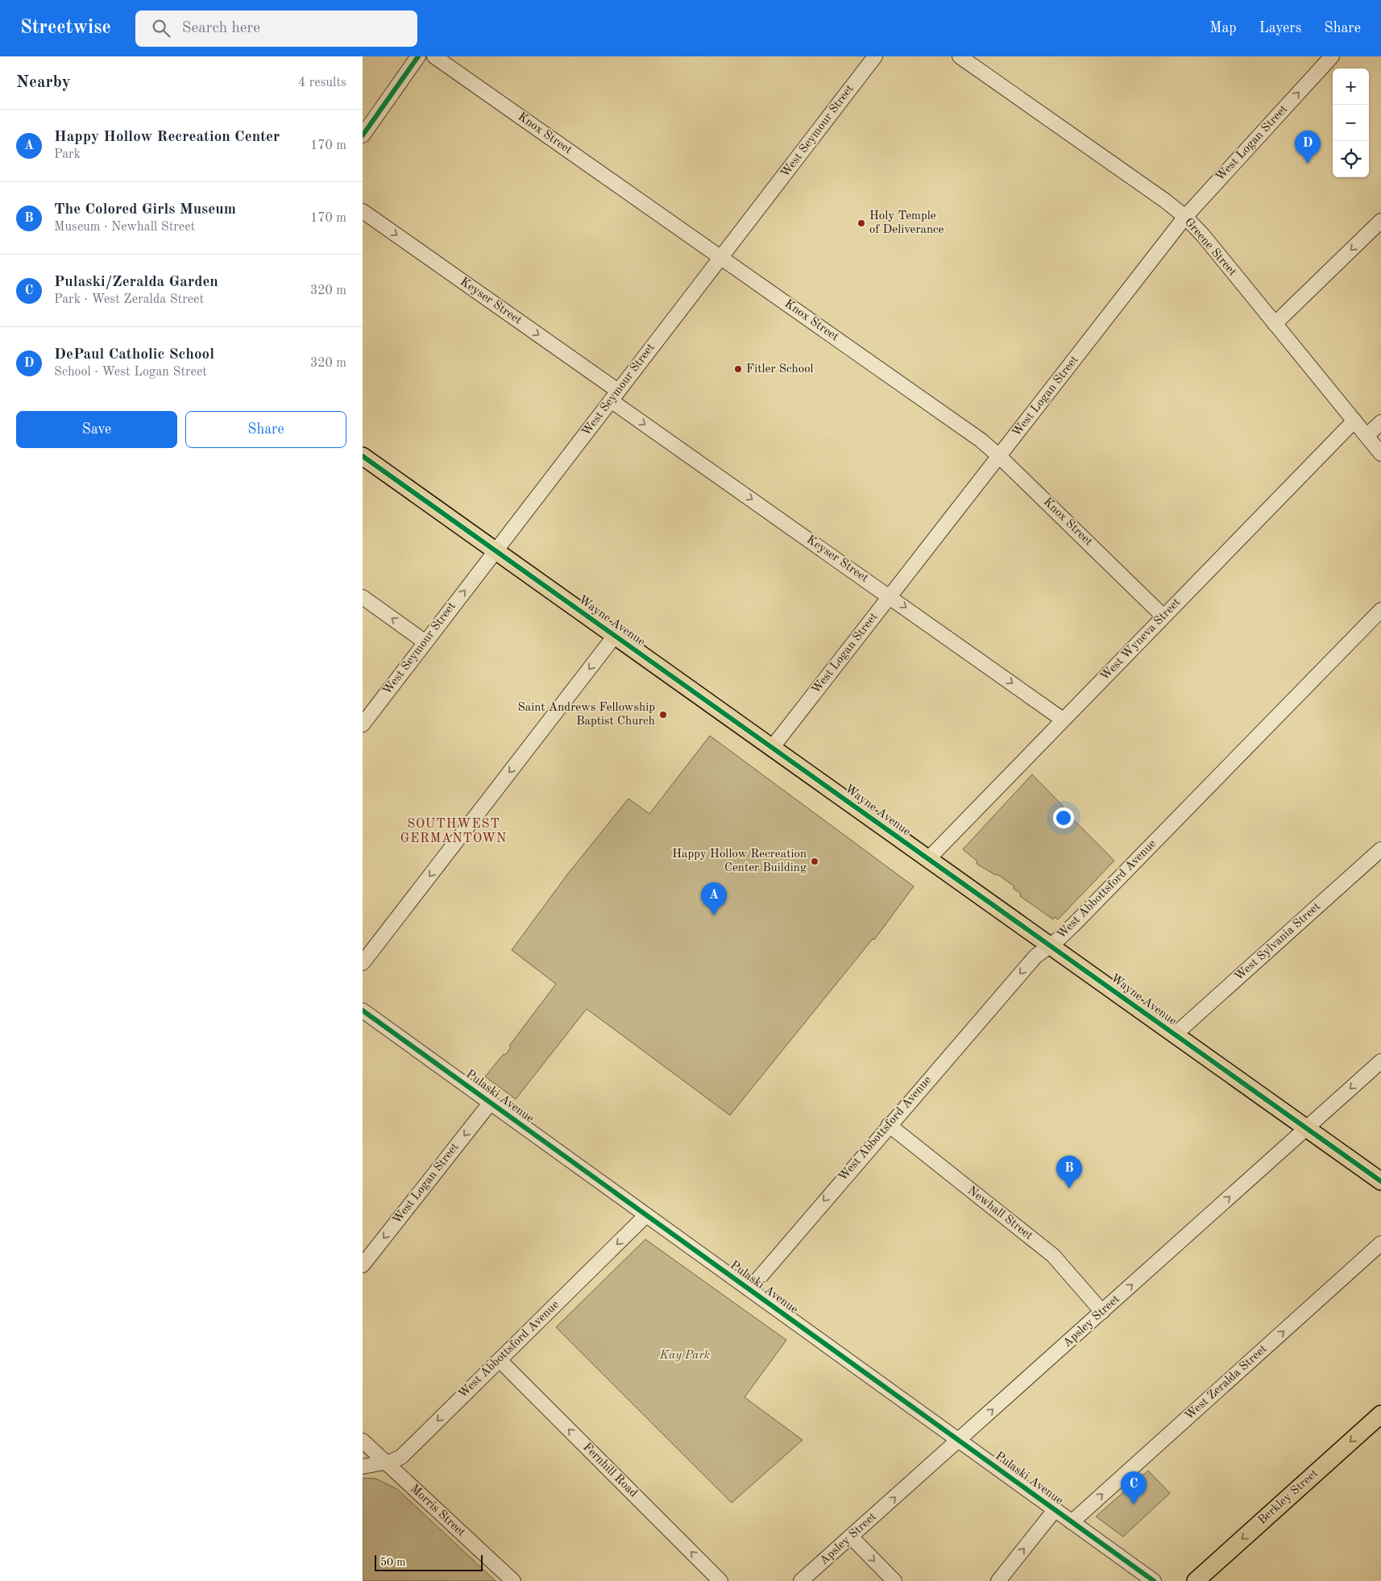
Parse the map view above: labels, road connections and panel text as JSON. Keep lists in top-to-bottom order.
{
  "streets": {
    "main road": ["Wayne Avenue", "Berkley Street"],
    "street": [
      "West Seymour Street",
      "Knox Street",
      "West Logan Street",
      "Greene Street",
      "Keyser Street",
      "West Wyneva Street",
      "West Abbottsford Avenue",
      "West Sylvania Street",
      "Pulaski Avenue",
      "Newhall Street",
      "Apsley Street",
      "West Zeralda Street",
      "Fernhill Road",
      "Morris Street"
    ]
  },
  "crossings": [
    ["West Seymour Street", "Knox Street"],
    ["West Seymour Street", "Keyser Street"],
    ["West Seymour Street", "Wayne Avenue"],
    ["Knox Street", "West Logan Street"],
    ["Knox Street", "West Wyneva Street"],
    ["West Logan Street", "Greene Street"],
    ["West Logan Street", "Keyser Street"],
    ["West Logan Street", "Wayne Avenue"],
    ["West Logan Street", "Pulaski Avenue"],
    ["Greene Street", "West Wyneva Street"],
    ["Keyser Street", "West Wyneva Street"],
    ["Wayne Avenue", "West Wyneva Street"],
    ["Wayne Avenue", "West Abbottsford Avenue"],
    ["Wayne Avenue", "West Sylvania Street"],
    ["Wayne Avenue", "Apsley Street"],
    ["West Abbottsford Avenue", "Pulaski Avenue"],
    ["West Abbottsford Avenue", "Newhall Street"],
    ["West Abbottsford Avenue", "Fernhill Road"],
    ["West Abbottsford Avenue", "Morris Street"],
    ["Pulaski Avenue", "Apsley Street"],
    ["Pulaski Avenue", "West Zeralda Street"],
    ["Newhall Street", "Apsley Street"]
  ],
  "one_way": [
    "Keyser Street",
    "West Abbottsford Avenue",
    "West Zeralda Street",
    "Fernhill Road",
    "Berkley Street"
  ],
  "districts": ["SOUTHWEST GERMANTOWN"],
  "parks": ["Kay Park"],
  "places": [
    "Holy Temple of Deliverance",
    "Fitler School",
    "Saint Andrews Fellowship Baptist Church",
    "Happy Hollow Recreation Center Building"
  ],
  "scale_bar": "50 m",
  "page": {
    "header": "Streetwise",
    "search": "Search here",
    "nav": ["Map", "Layers", "Share"],
    "heading": ["Nearby", "4 results"],
    "map_buttons": ["+", "−"],
    "list": [
      {
        "mark": "A",
        "name": "Happy Hollow Recreation Center",
        "note": "Park",
        "value": "170 m"
      },
      {
        "mark": "B",
        "name": "The Colored Girls Museum",
        "note": "Museum · Newhall Street",
        "value": "170 m"
      },
      {
        "mark": "C",
        "name": "Pulaski/Zeralda Garden",
        "note": "Park · West Zeralda Street",
        "value": "320 m"
      },
      {
        "mark": "D",
        "name": "DePaul Catholic School",
        "note": "School · West Logan Street",
        "value": "320 m"
      }
    ],
    "pins": [
      "D",
      "A",
      "B",
      "C"
    ],
    "buttons": ["Save", "Share"],
    "scale": "50 m"
  }
}
